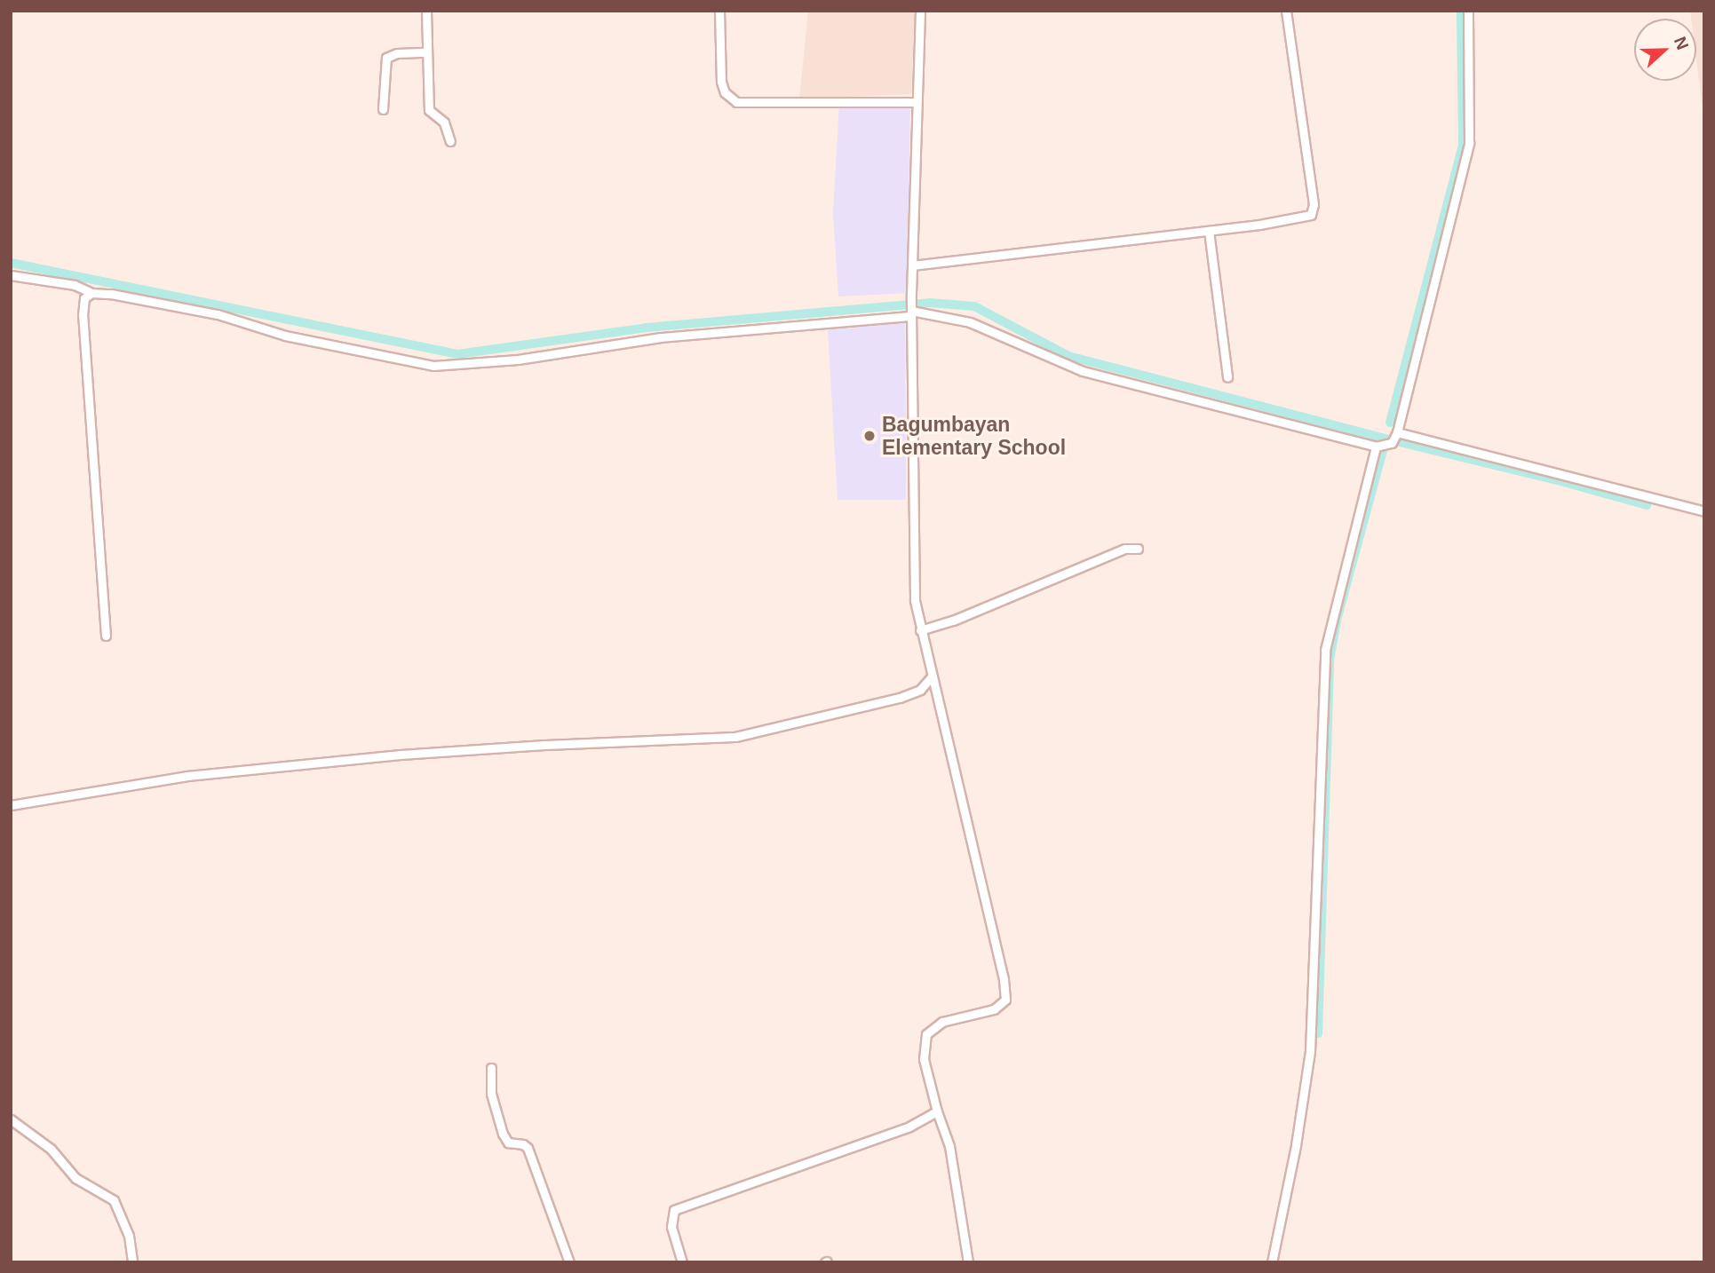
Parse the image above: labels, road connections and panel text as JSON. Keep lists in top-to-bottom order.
{
  "places": ["Bagumbayan Elementary School"],
  "north": "right"
}
